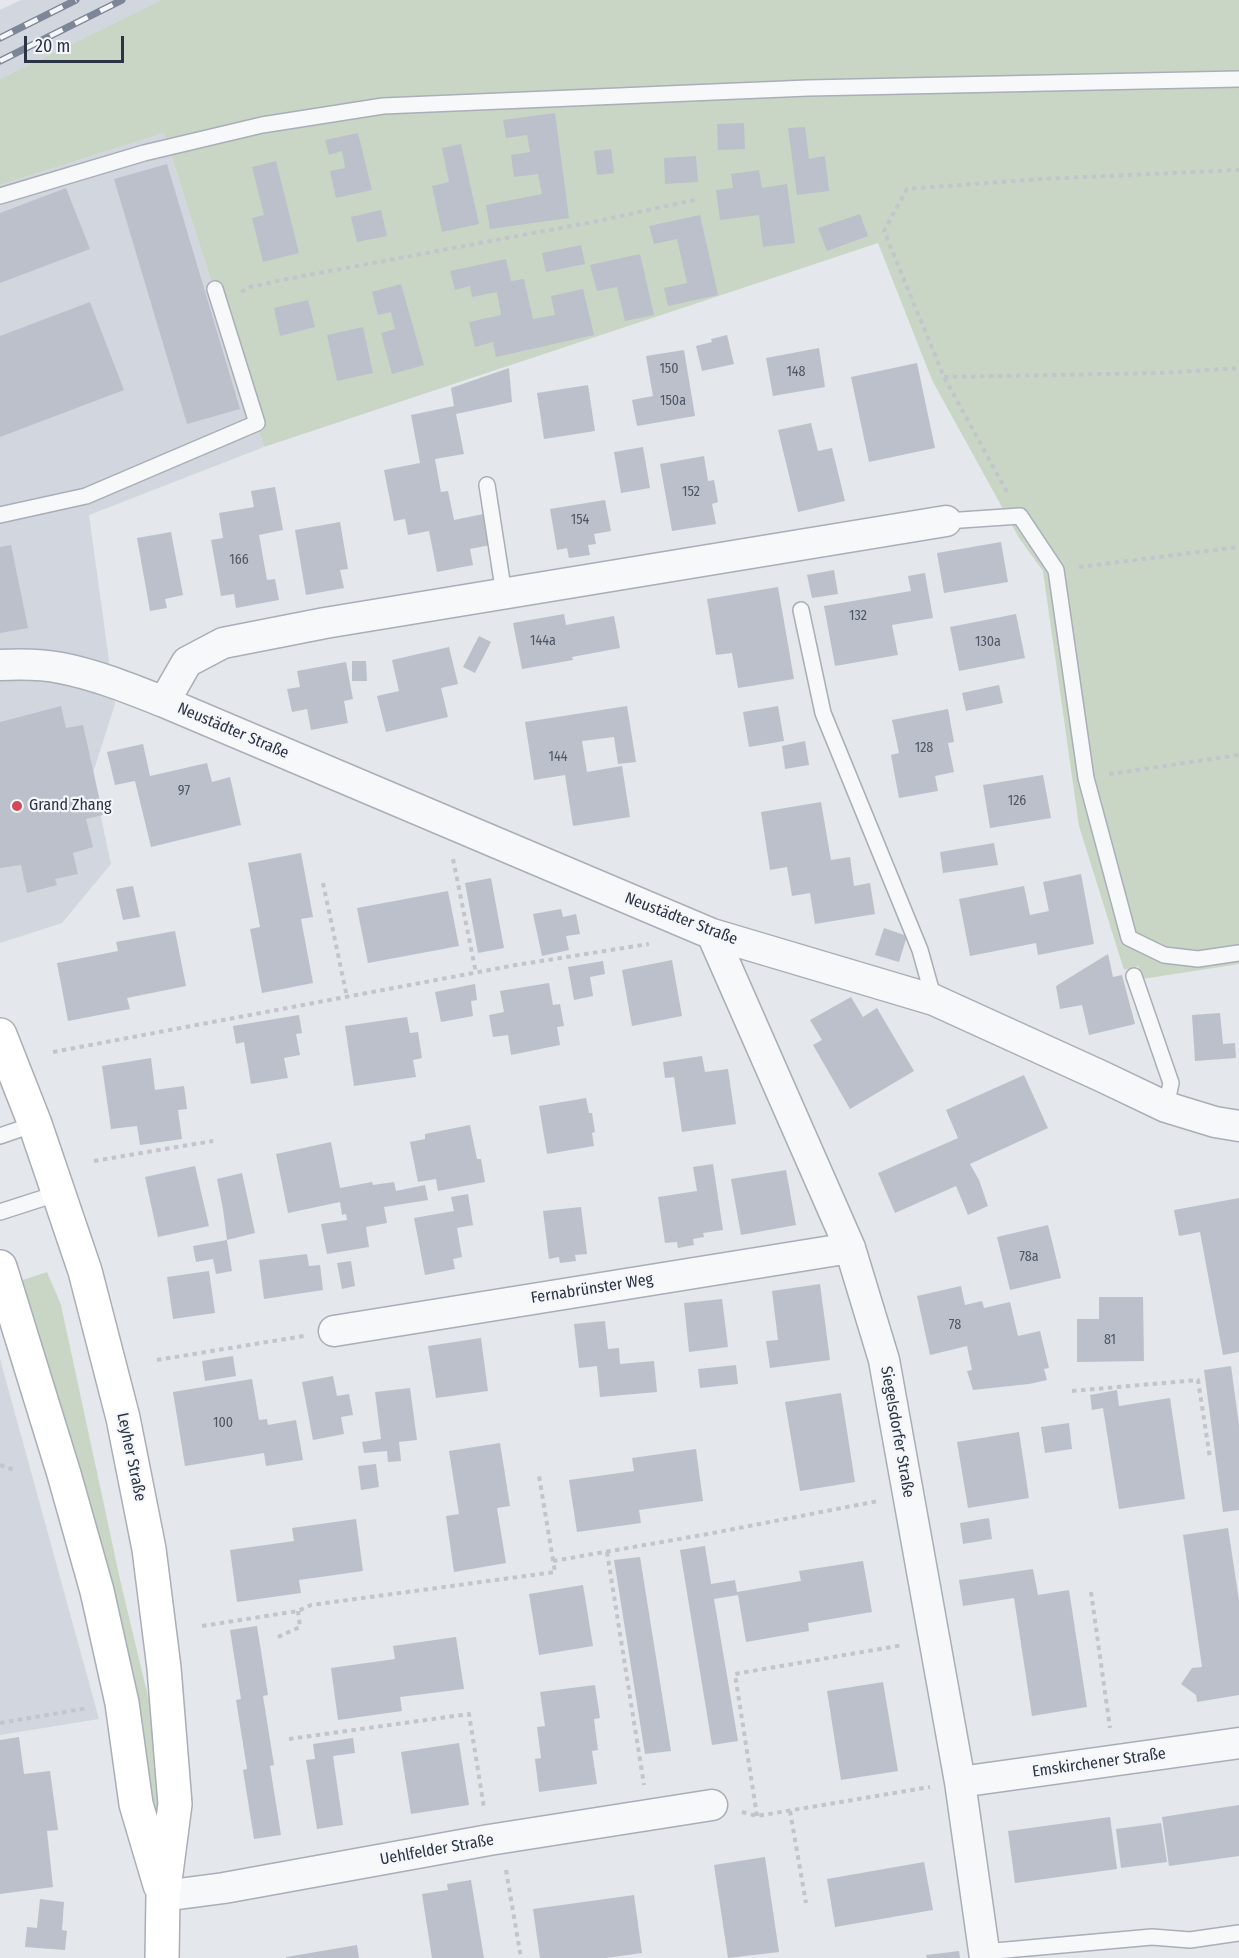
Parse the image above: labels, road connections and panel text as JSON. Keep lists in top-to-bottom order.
{
  "streets": {
    "main road": ["Leyher Straße"],
    "street": [
      "Neustädter Straße",
      "Fernabrünster Weg",
      "Siegelsdorfer Straße",
      "Emskirchener Straße",
      "Uehlfelder Straße"
    ]
  },
  "crossings": [
    ["Neustädter Straße", "Siegelsdorfer Straße"],
    ["Fernabrünster Weg", "Siegelsdorfer Straße"],
    ["Siegelsdorfer Straße", "Emskirchener Straße"],
    ["Leyher Straße", "Uehlfelder Straße"]
  ],
  "places": ["Grand Zhang"],
  "house_numbers": [
    "150",
    "148",
    "150a",
    "152",
    "154",
    "166",
    "132",
    "144a",
    "130a",
    "128",
    "144",
    "97",
    "126",
    "78a",
    "78",
    "81",
    "100"
  ],
  "scale_bar": "20 m"
}
